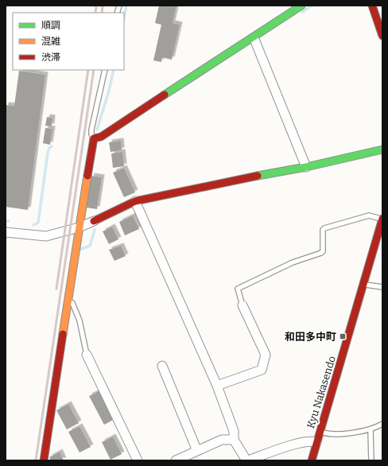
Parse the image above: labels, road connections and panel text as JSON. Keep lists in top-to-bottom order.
{
  "streets": {
    "main road": ["Kyu Nakasendo"]
  },
  "places": {
    "transit": ["和田多中町"]
  },
  "legend": ["順調", "混雑", "渋滞"]
}
